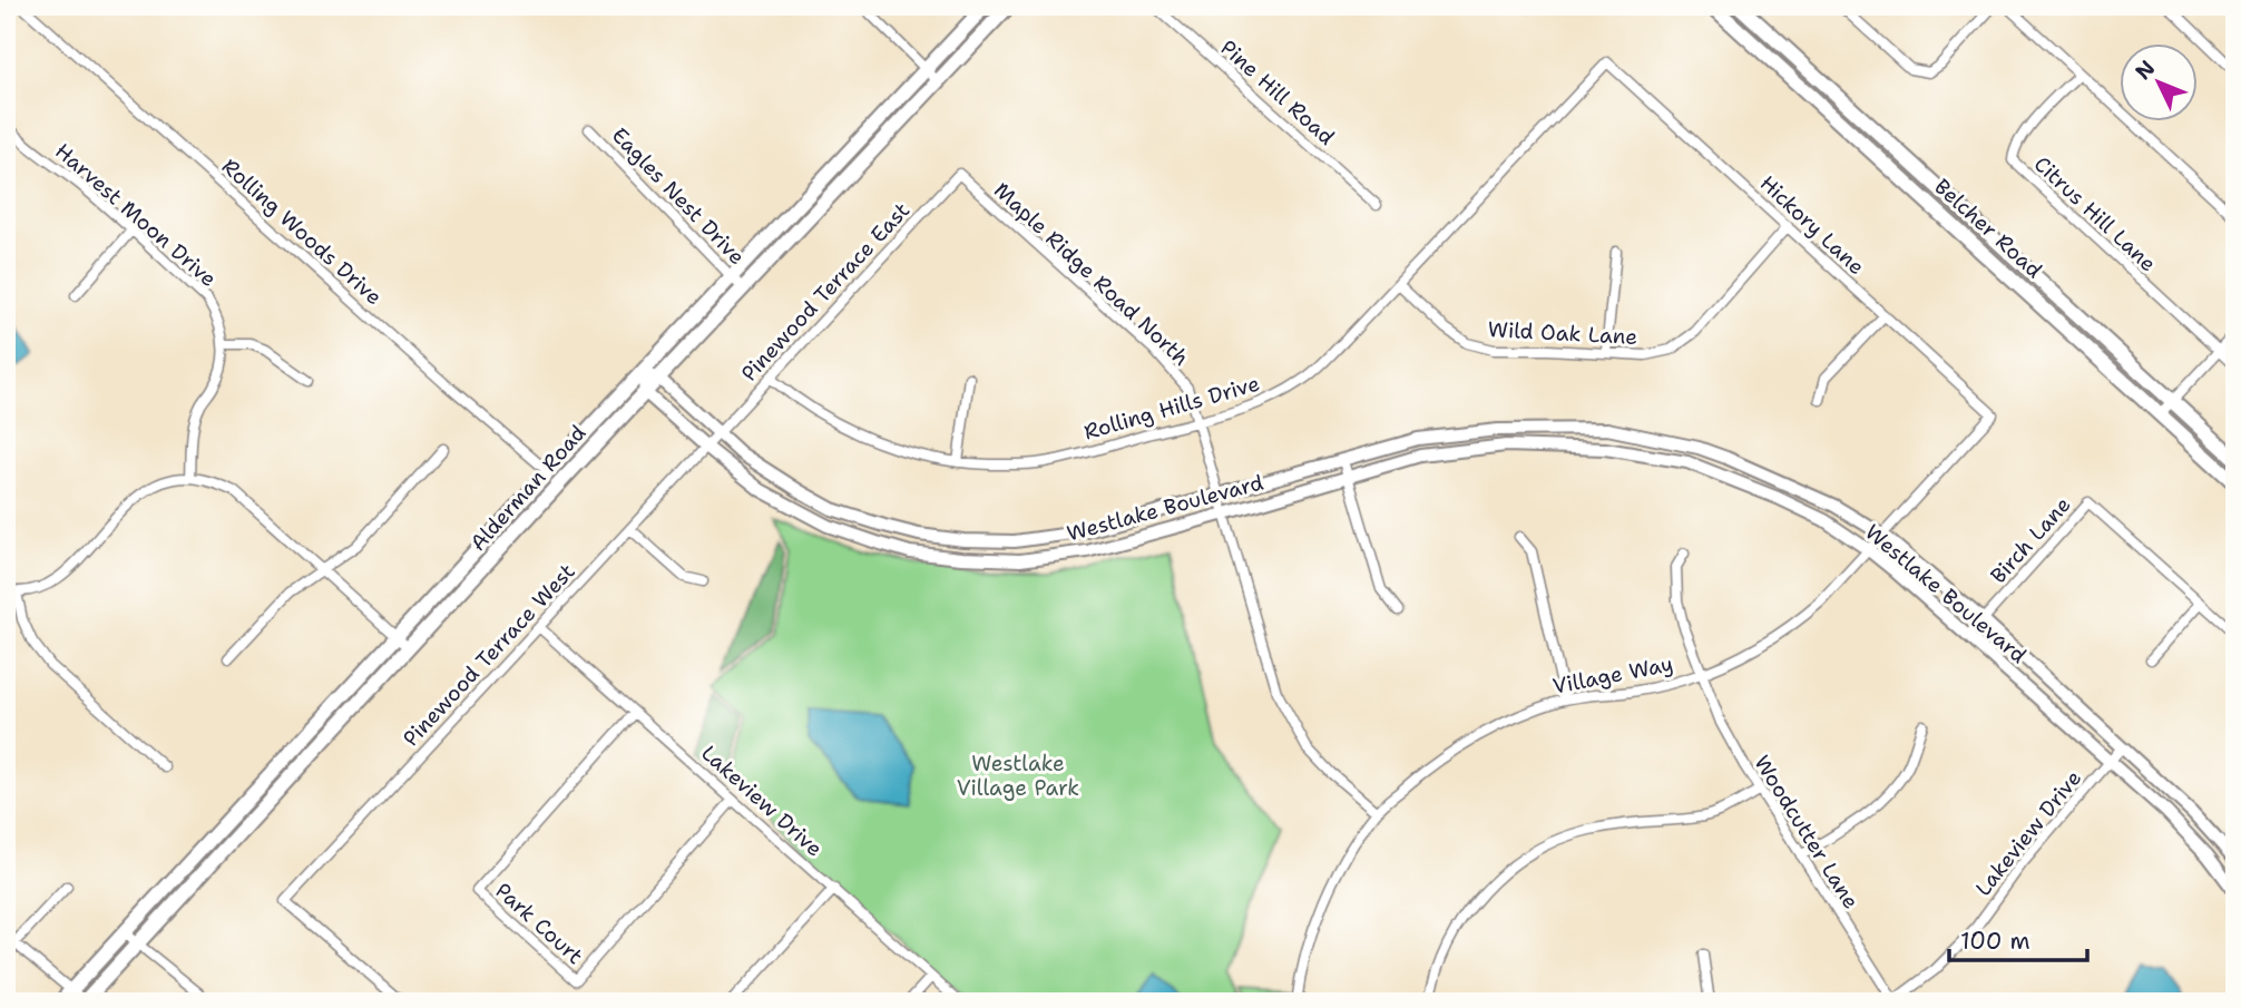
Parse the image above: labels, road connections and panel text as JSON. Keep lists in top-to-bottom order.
{
  "streets": {
    "main road": ["Belcher Road", "Alderman Road"],
    "street": [
      "Pine Hill Road",
      "Eagles Nest Drive",
      "Citrus Hill Lane",
      "Harvest Moon Drive",
      "Hickory Lane",
      "Rolling Woods Drive",
      "Maple Ridge Road North",
      "Pinewood Terrace East",
      "Wild Oak Lane",
      "Rolling Hills Drive",
      "Westlake Boulevard",
      "Birch Lane",
      "Pinewood Terrace West",
      "Village Way",
      "Lakeview Drive",
      "Woodcutter Lane",
      "Park Court"
    ]
  },
  "crossings": [
    ["Eagles Nest Drive", "Alderman Road"],
    ["Hickory Lane", "Wild Oak Lane"],
    ["Hickory Lane", "Rolling Hills Drive"],
    ["Hickory Lane", "Village Way"],
    ["Rolling Woods Drive", "Alderman Road"],
    ["Maple Ridge Road North", "Pinewood Terrace East"],
    ["Maple Ridge Road North", "Rolling Hills Drive"],
    ["Maple Ridge Road North", "Westlake Boulevard"],
    ["Maple Ridge Road North", "Village Way"],
    ["Pinewood Terrace East", "Rolling Hills Drive"],
    ["Pinewood Terrace East", "Westlake Boulevard"],
    ["Pinewood Terrace East", "Pinewood Terrace West"],
    ["Wild Oak Lane", "Rolling Hills Drive"],
    ["Alderman Road", "Westlake Boulevard"],
    ["Westlake Boulevard", "Birch Lane"],
    ["Westlake Boulevard", "Pinewood Terrace West"],
    ["Westlake Boulevard", "Village Way"],
    ["Westlake Boulevard", "Lakeview Drive"],
    ["Pinewood Terrace West", "Lakeview Drive"],
    ["Village Way", "Woodcutter Lane"],
    ["Lakeview Drive", "Woodcutter Lane"],
    ["Lakeview Drive", "Park Court"]
  ],
  "parks": ["Westlake Village Park"],
  "scale_bar": "100 m",
  "north": "top left"
}
